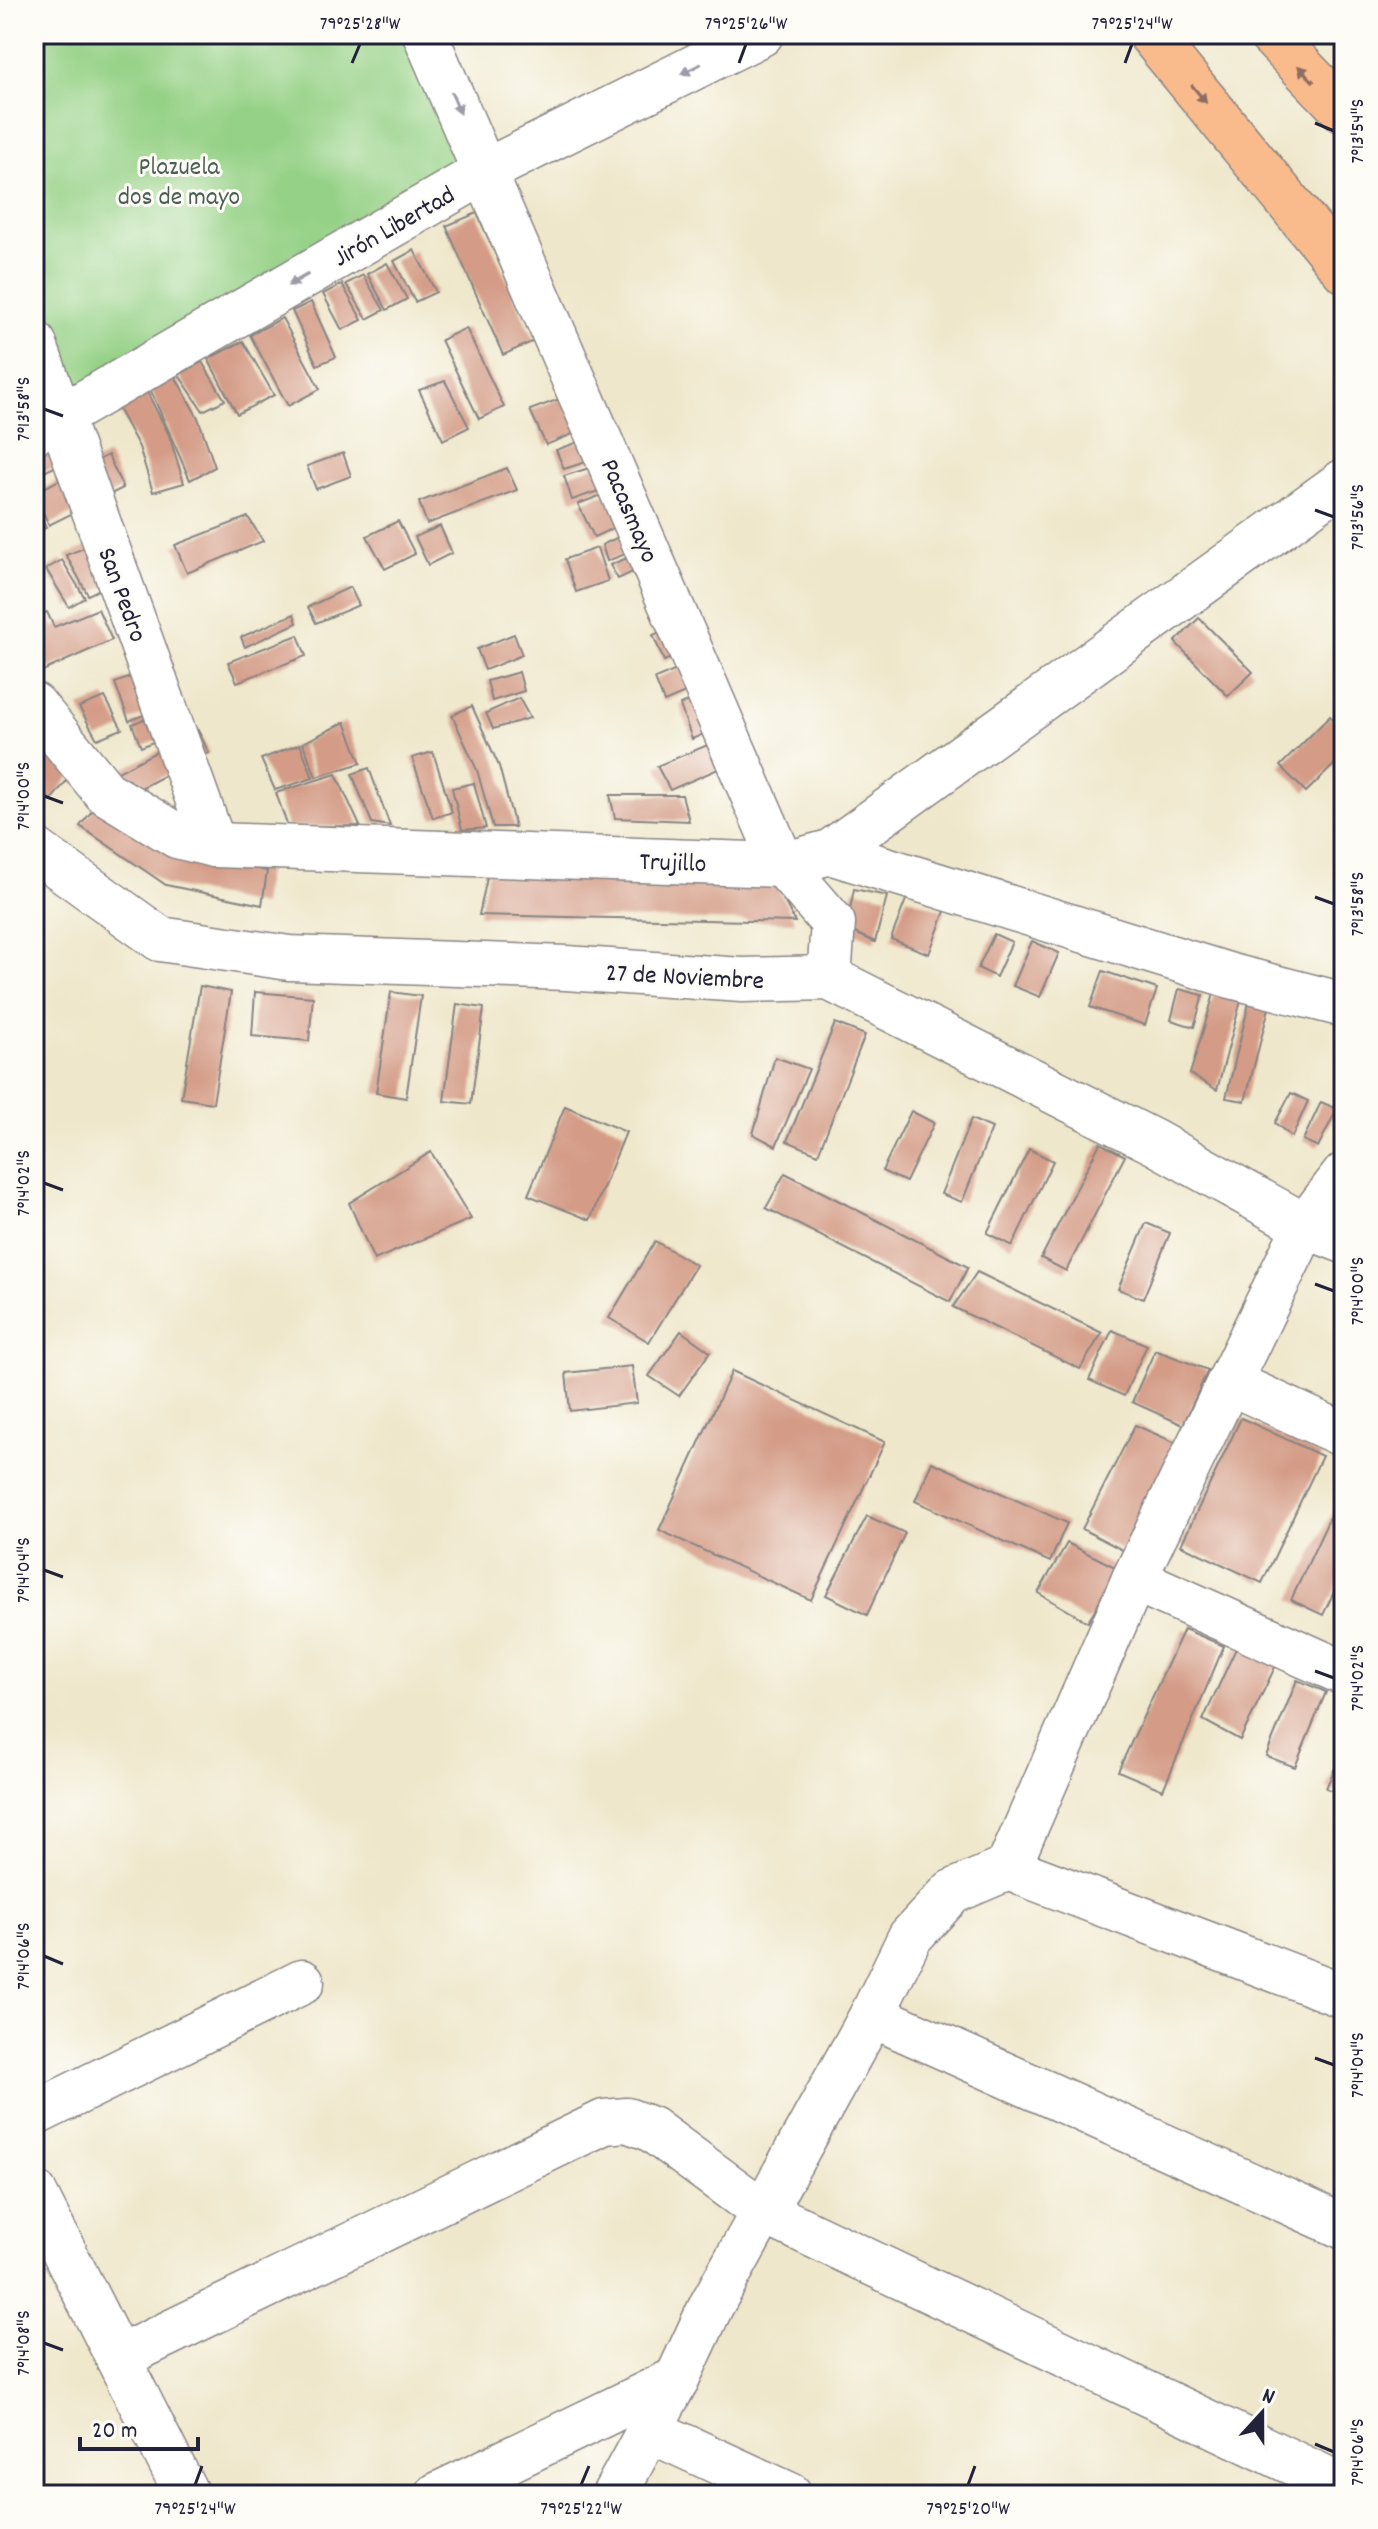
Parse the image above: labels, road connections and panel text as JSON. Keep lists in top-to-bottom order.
{
  "streets": {
    "street": [
      "Jirón Libertad",
      "Pacasmayo",
      "San Pedro",
      "Trujillo",
      "27 de Noviembre"
    ]
  },
  "crossings": [
    ["Jirón Libertad", "Pacasmayo"],
    ["Jirón Libertad", "San Pedro"],
    ["Pacasmayo", "Trujillo"],
    ["Pacasmayo", "27 de Noviembre"],
    ["San Pedro", "Trujillo"]
  ],
  "one_way": ["Jirón Libertad"],
  "parks": ["Plazuela dos de mayo"],
  "scale_bar": "20 m",
  "north": "top",
  "coordinates": [
    "79°25'28\"W",
    "79°25'26\"W",
    "79°25'24\"W",
    "7°13'54\"S",
    "7°13'58\"S",
    "7°13'56\"S",
    "7°14'00\"S",
    "7°14'02\"S",
    "7°14'04\"S",
    "7°14'06\"S",
    "7°14'08\"S",
    "79°25'22\"W",
    "79°25'20\"W"
  ]
}
